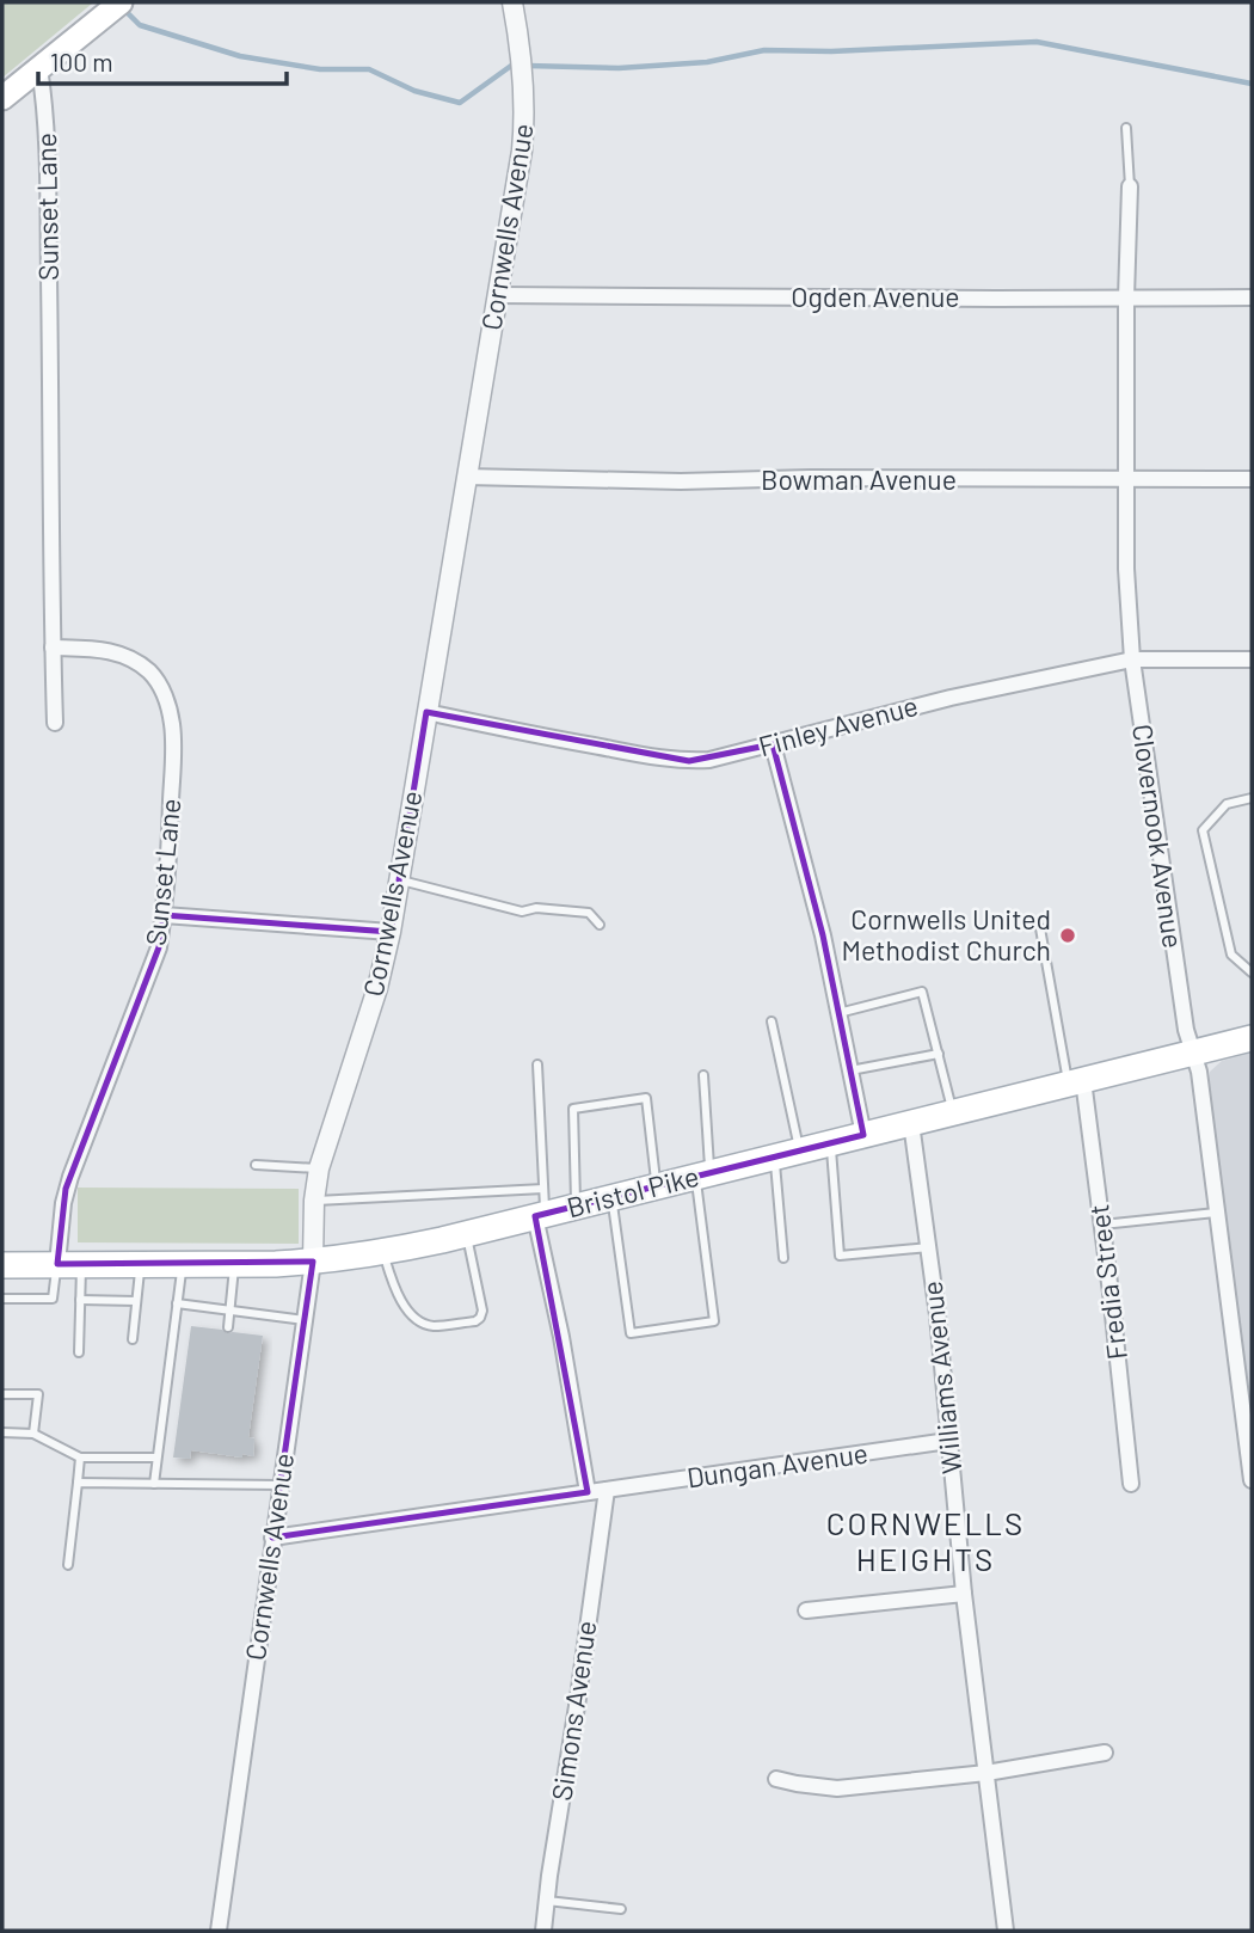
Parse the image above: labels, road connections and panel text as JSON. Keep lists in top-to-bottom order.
{
  "streets": {
    "main road": ["Bristol Pike"],
    "street": [
      "Sunset Lane",
      "Cornwells Avenue",
      "Ogden Avenue",
      "Bowman Avenue",
      "Finley Avenue",
      "Clovernook Avenue",
      "Fredia Street",
      "Williams Avenue",
      "Dungan Avenue",
      "Simons Avenue"
    ]
  },
  "crossings": [
    ["Sunset Lane", "Bristol Pike"],
    ["Cornwells Avenue", "Ogden Avenue"],
    ["Cornwells Avenue", "Bowman Avenue"],
    ["Cornwells Avenue", "Finley Avenue"],
    ["Cornwells Avenue", "Bristol Pike"],
    ["Ogden Avenue", "Clovernook Avenue"],
    ["Bowman Avenue", "Clovernook Avenue"],
    ["Finley Avenue", "Clovernook Avenue"],
    ["Clovernook Avenue", "Bristol Pike"],
    ["Bristol Pike", "Fredia Street"],
    ["Bristol Pike", "Williams Avenue"],
    ["Williams Avenue", "Dungan Avenue"],
    ["Dungan Avenue", "Simons Avenue"]
  ],
  "districts": ["CORNWELLS HEIGHTS"],
  "places": ["Cornwells United Methodist Church"],
  "scale_bar": "100 m"
}
